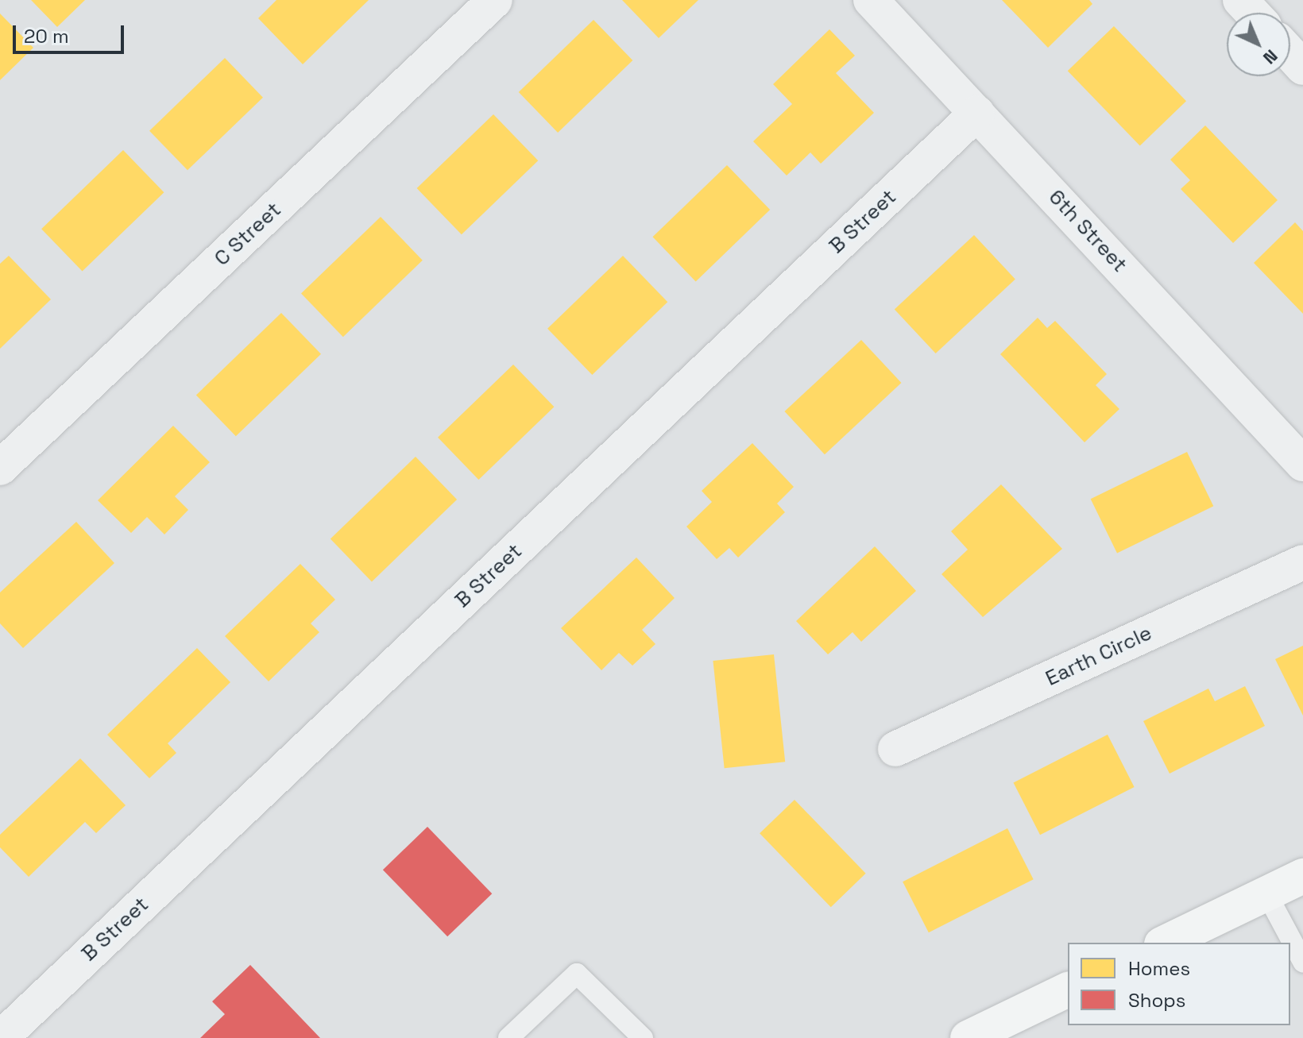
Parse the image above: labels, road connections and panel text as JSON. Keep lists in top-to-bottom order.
{
  "streets": {
    "street": [
      "B Street",
      "6th Street",
      "C Street",
      "Earth Circle"
    ]
  },
  "crossings": [
    ["B Street", "6th Street"]
  ],
  "legend": ["Homes", "Shops"],
  "scale_bar": "20 m",
  "north": "bottom right"
}
